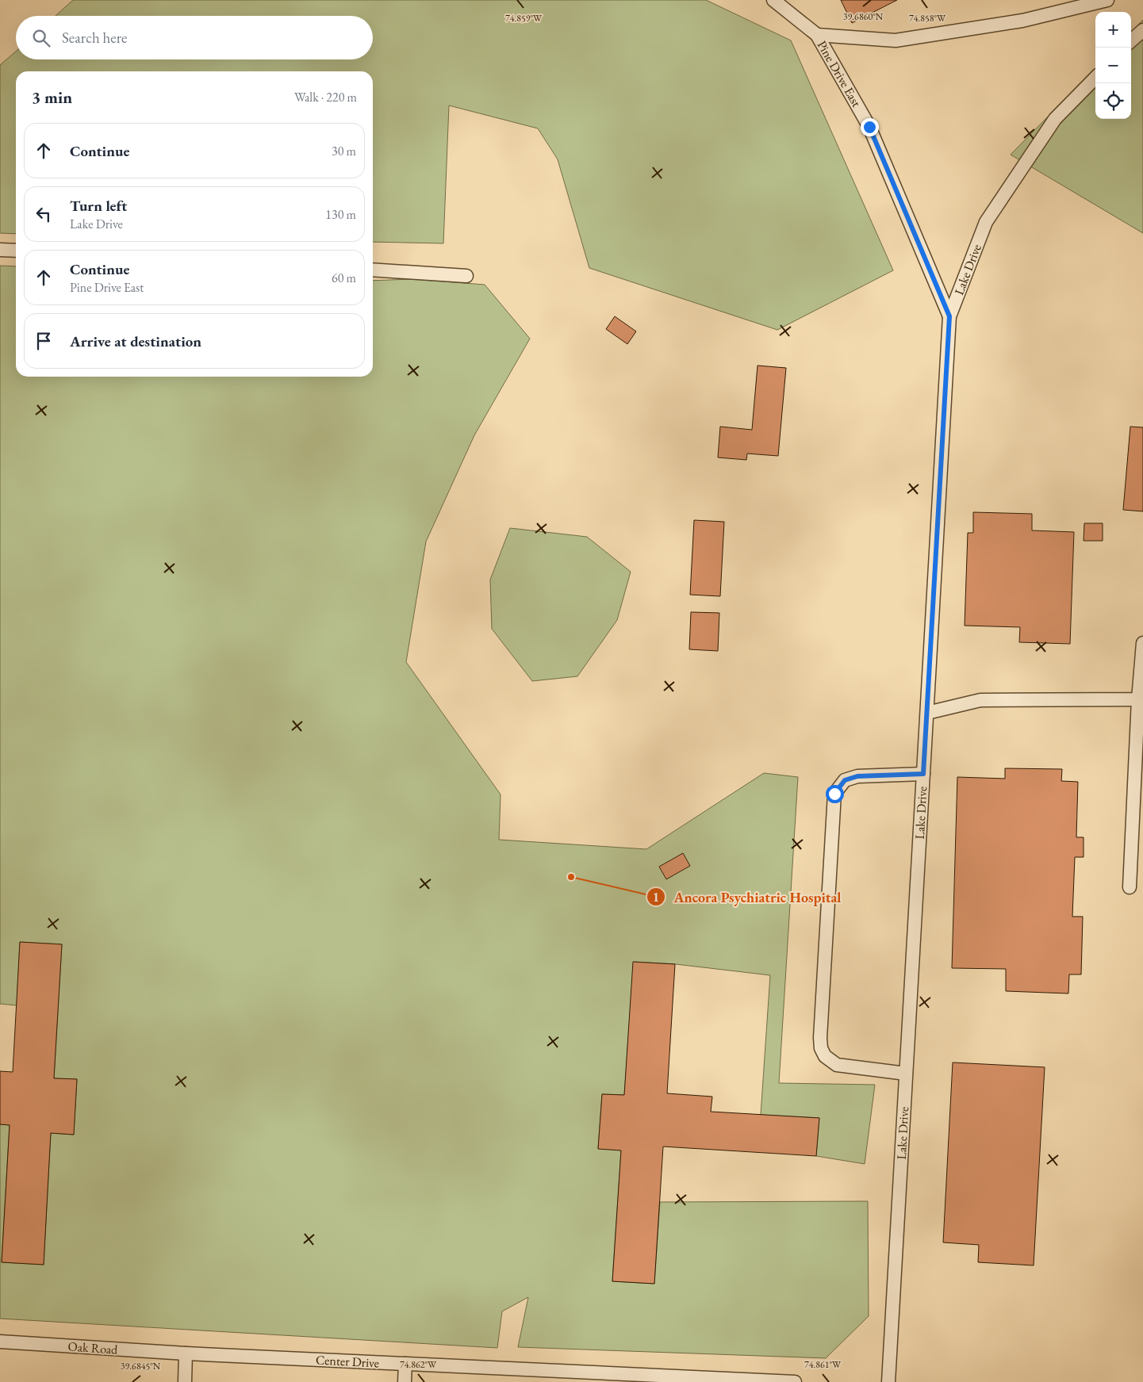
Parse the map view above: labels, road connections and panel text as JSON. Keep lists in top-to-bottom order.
{
  "streets": {
    "lane": [
      "Pine Drive East",
      "Lake Drive",
      "Oak Road",
      "Center Drive"
    ]
  },
  "crossings": [
    ["Pine Drive East", "Lake Drive"],
    ["Oak Road", "Center Drive"]
  ],
  "places": ["Ancora Psychiatric Hospital"],
  "page": {
    "map_buttons": ["+", "−"],
    "search": "Search here",
    "heading": ["3 min", "Walk · 220 m"],
    "list": [
      ["Continue", "30 m"],
      ["Turn left", "Lake Drive", "130 m"],
      ["Continue", "Pine Drive East", "60 m"],
      "Arrive at destination"
    ]
  },
  "coordinates": [
    "39.6860°N",
    "74.858°W",
    "74.859°W",
    "74.862°W",
    "74.861°W",
    "39.6845°N"
  ]
}
